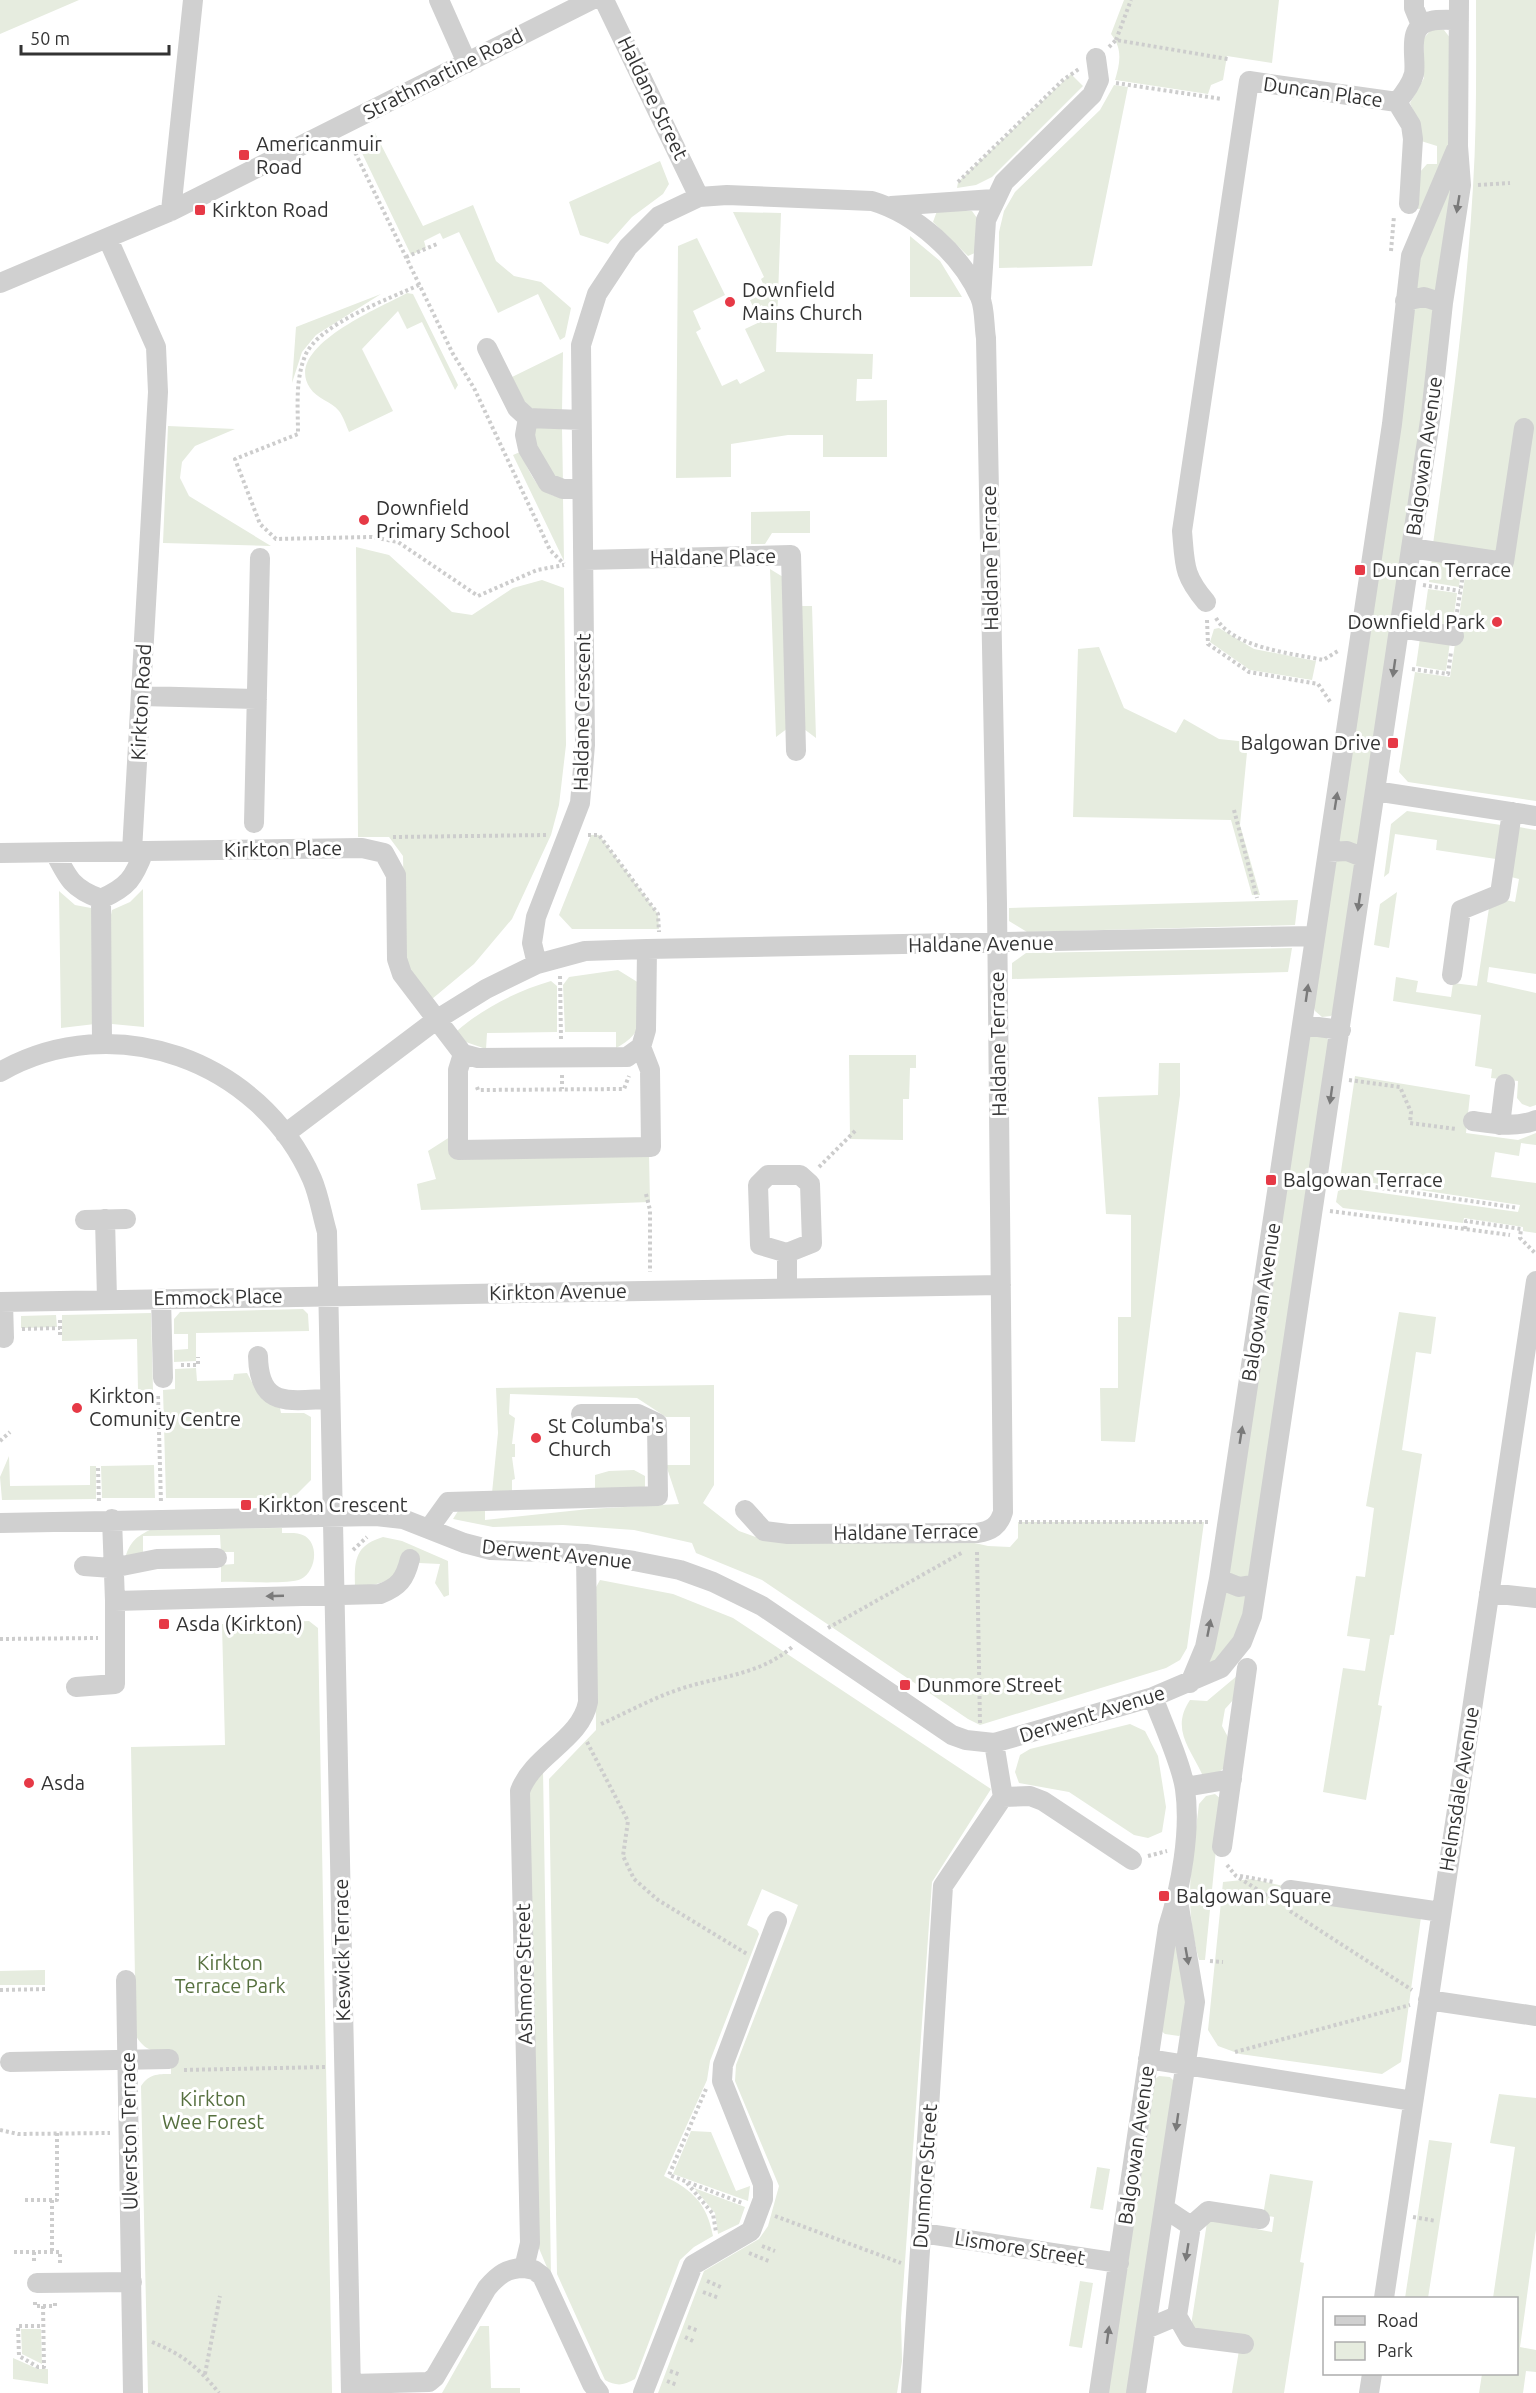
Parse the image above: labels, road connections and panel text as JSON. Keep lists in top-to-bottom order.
{
  "streets": {
    "street": [
      "Strathmartine Road",
      "Duncan Place",
      "Haldane Street",
      "Balgowan Avenue",
      "Haldane Place",
      "Haldane Terrace",
      "Kirkton Road",
      "Haldane Crescent",
      "Kirkton Place",
      "Haldane Avenue",
      "Kirkton Avenue",
      "Emmock Place",
      "Derwent Avenue",
      "Helmsdale Avenue",
      "Keswick Terrace",
      "Ashmore Street",
      "Ulverston Terrace",
      "Dunmore Street",
      "Lismore Street"
    ]
  },
  "crossings": [
    ["Strathmartine Road", "Kirkton Road"],
    ["Haldane Street", "Haldane Terrace"],
    ["Haldane Street", "Haldane Crescent"],
    ["Balgowan Avenue", "Haldane Avenue"],
    ["Balgowan Avenue", "Derwent Avenue"],
    ["Balgowan Avenue", "Lismore Street"],
    ["Haldane Place", "Haldane Crescent"],
    ["Haldane Terrace", "Haldane Crescent"],
    ["Haldane Terrace", "Haldane Avenue"],
    ["Haldane Terrace", "Kirkton Avenue"],
    ["Kirkton Road", "Kirkton Place"],
    ["Haldane Crescent", "Haldane Avenue"],
    ["Kirkton Avenue", "Emmock Place"],
    ["Derwent Avenue", "Keswick Terrace"],
    ["Derwent Avenue", "Ashmore Street"],
    ["Derwent Avenue", "Dunmore Street"],
    ["Keswick Terrace", "Ashmore Street"],
    ["Dunmore Street", "Lismore Street"]
  ],
  "parks": ["Kirkton Terrace Park", "Kirkton Wee Forest"],
  "places": {
    "transit": [
      "Americanmuir Road",
      "Kirkton Road",
      "Duncan Terrace",
      "Balgowan Drive",
      "Balgowan Terrace",
      "Kirkton Crescent",
      "Asda (Kirkton)",
      "Dunmore Street",
      "Balgowan Square"
    ],
    "other": [
      "Downfield Mains Church",
      "Downfield Primary School",
      "Downfield Park",
      "Kirkton Comunity Centre",
      "St Columba's Church",
      "Asda"
    ]
  },
  "legend": ["Road", "Park"],
  "scale_bar": "50 m"
}
